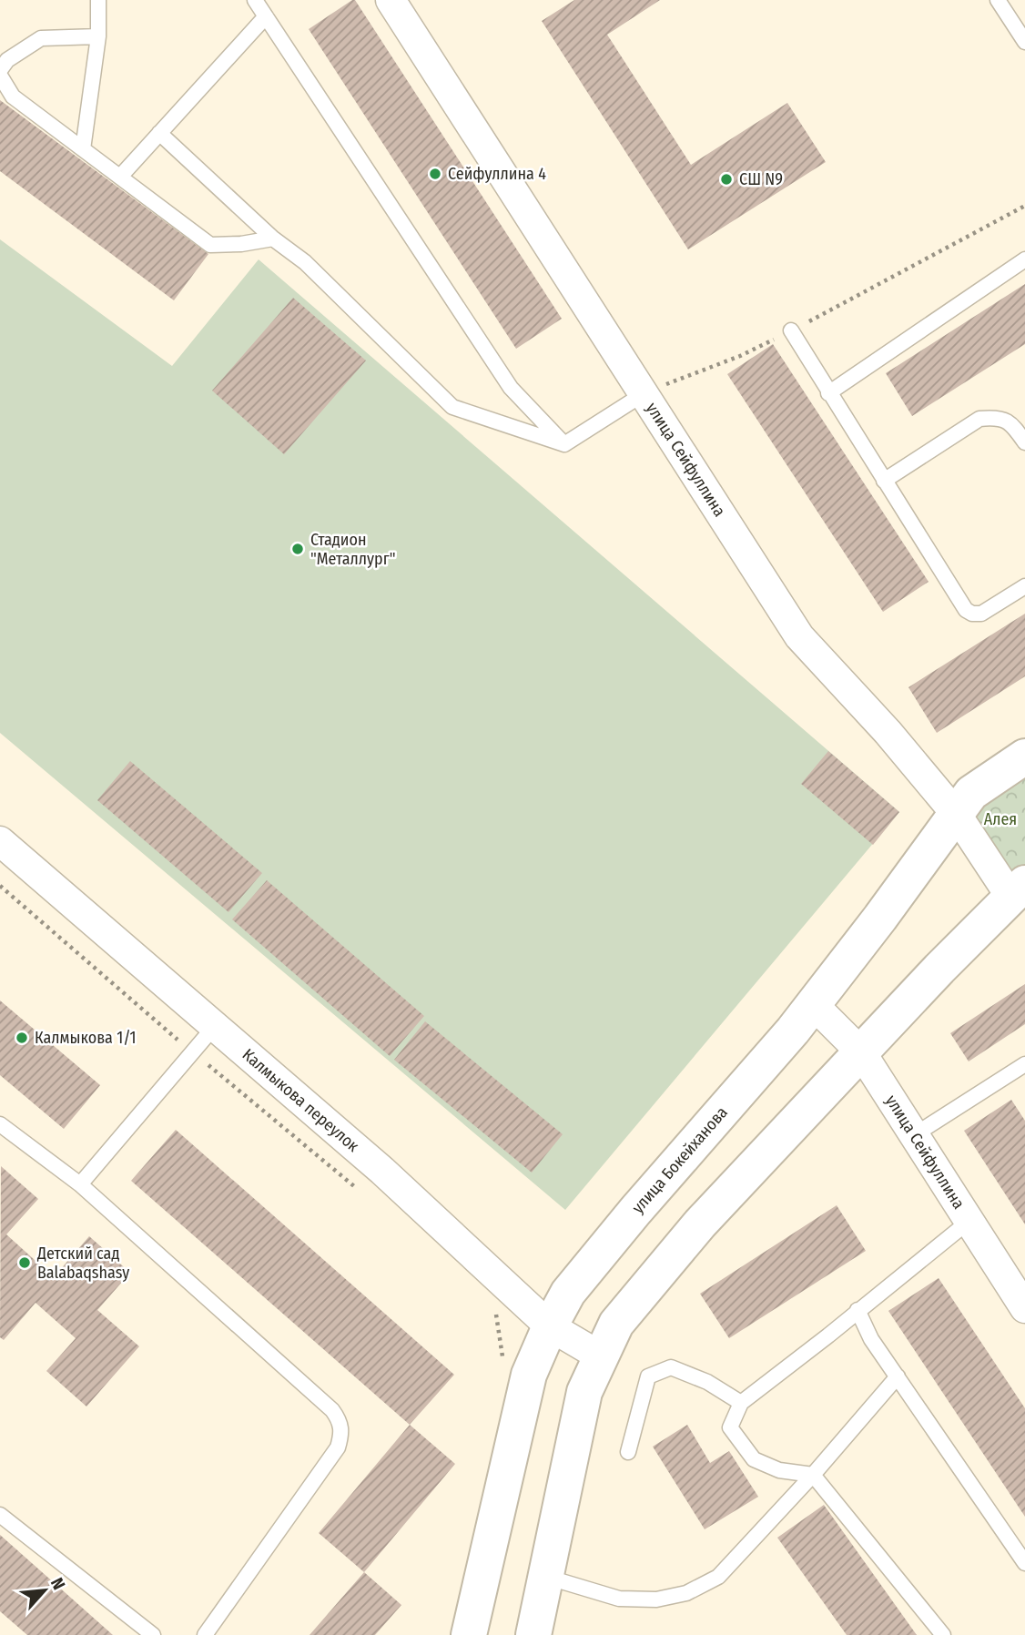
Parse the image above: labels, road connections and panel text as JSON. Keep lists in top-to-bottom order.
{
  "streets": {
    "street": ["улица Сейфуллина", "Калмыкова переулок", "улица Бокейханова"]
  },
  "crossings": [
    ["улица Сейфуллина", "улица Бокейханова"],
    ["Калмыкова переулок", "улица Бокейханова"]
  ],
  "parks": ["Алея"],
  "places": [
    "Сейфуллина 4",
    "СШ N9",
    "Стадион \"Металлург\"",
    "Калмыкова 1/1",
    "Детский сад Balabaqshasy"
  ],
  "north": "top right"
}
